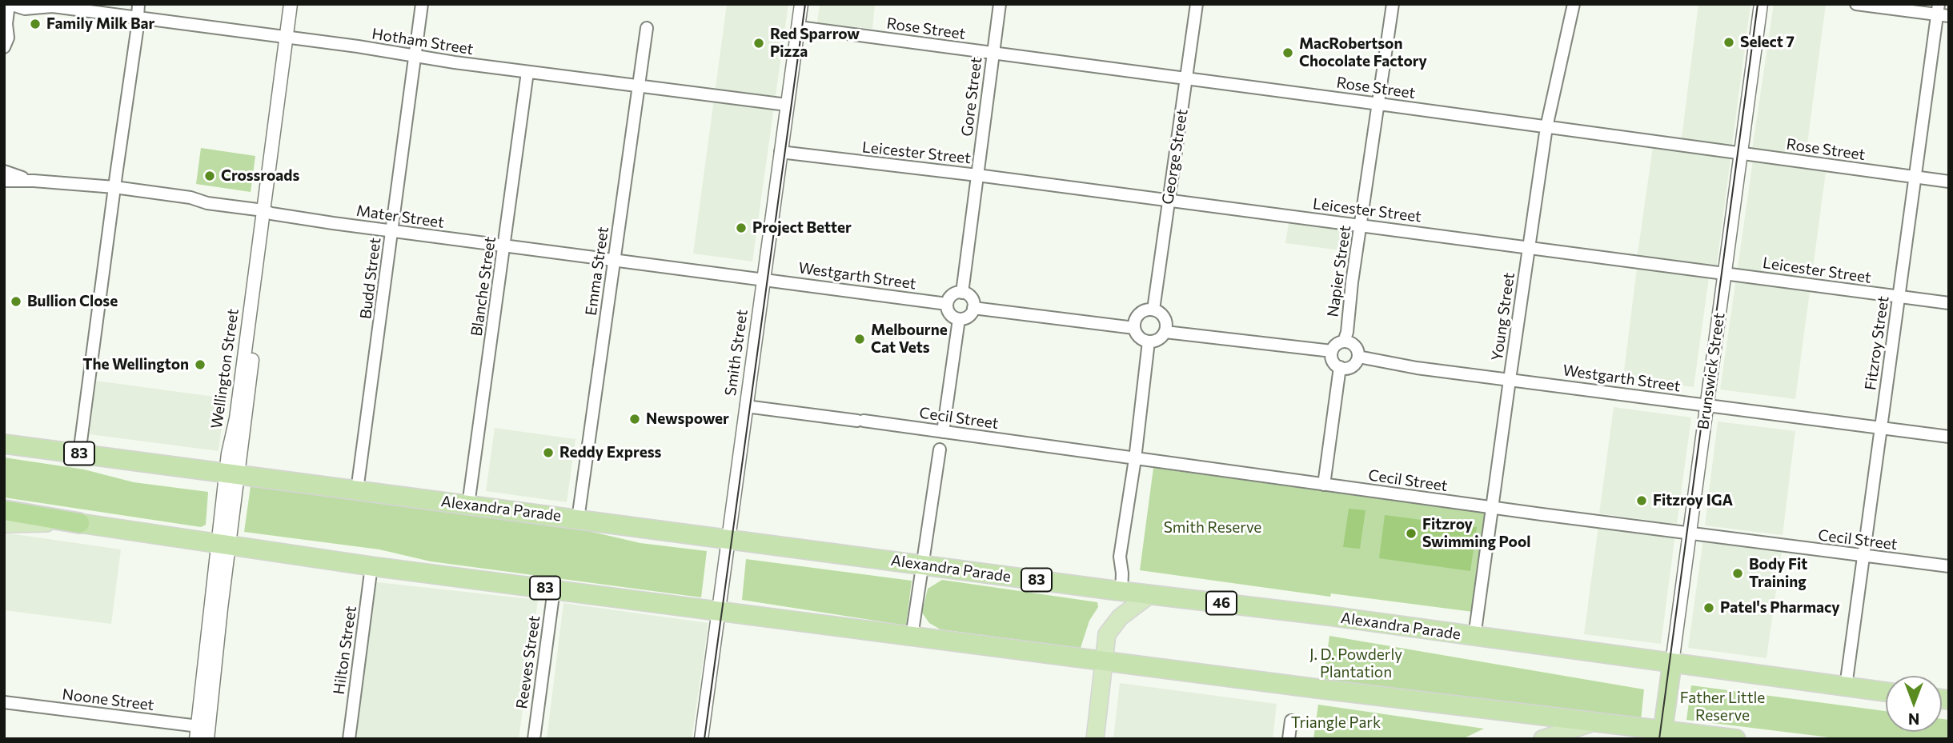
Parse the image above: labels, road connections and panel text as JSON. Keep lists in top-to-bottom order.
{
  "streets": {
    "highway": [
      "Brunswick Street",
      "83",
      "Alexandra Parade",
      "46"
    ],
    "street": [
      "Rose Street",
      "Hotham Street",
      "Gore Street",
      "Leicester Street",
      "George Street",
      "Mater Street",
      "Emma Street",
      "Napier Street",
      "Westgarth Street",
      "Budd Street",
      "Blanche Street",
      "Young Street",
      "Fitzroy Street",
      "Smith Street",
      "Wellington Street",
      "Cecil Street",
      "Hilton Street",
      "Reeves Street",
      "Noone Street"
    ]
  },
  "crossings": [
    ["Rose Street", "Gore Street"],
    ["Rose Street", "George Street"],
    ["Rose Street", "Napier Street"],
    ["Rose Street", "Young Street"],
    ["Rose Street", "Fitzroy Street"],
    ["Rose Street", "Smith Street"],
    ["Rose Street", "Brunswick Street"],
    ["Hotham Street", "Emma Street"],
    ["Hotham Street", "Budd Street"],
    ["Hotham Street", "Blanche Street"],
    ["Hotham Street", "Smith Street"],
    ["Hotham Street", "Wellington Street"],
    ["Gore Street", "Leicester Street"],
    ["Gore Street", "Westgarth Street"],
    ["Leicester Street", "George Street"],
    ["Leicester Street", "Napier Street"],
    ["Leicester Street", "Young Street"],
    ["Leicester Street", "Fitzroy Street"],
    ["Leicester Street", "Smith Street"],
    ["Leicester Street", "Brunswick Street"],
    ["Mater Street", "Emma Street"],
    ["Mater Street", "Westgarth Street"],
    ["Mater Street", "Budd Street"],
    ["Mater Street", "Blanche Street"],
    ["Mater Street", "Smith Street"],
    ["Mater Street", "Wellington Street"],
    ["Emma Street", "Alexandra Parade"],
    ["Napier Street", "Westgarth Street"],
    ["Westgarth Street", "Young Street"],
    ["Westgarth Street", "Fitzroy Street"],
    ["Westgarth Street", "Smith Street"],
    ["Westgarth Street", "Brunswick Street"],
    ["Budd Street", "Alexandra Parade"],
    ["Blanche Street", "Alexandra Parade"],
    ["Young Street", "Cecil Street"],
    ["Young Street", "Alexandra Parade"],
    ["Fitzroy Street", "Cecil Street"],
    ["Fitzroy Street", "Alexandra Parade"],
    ["Smith Street", "Cecil Street"],
    ["Smith Street", "83"],
    ["Smith Street", "Alexandra Parade"],
    ["Wellington Street", "83"],
    ["Wellington Street", "Alexandra Parade"],
    ["Wellington Street", "Noone Street"],
    ["Brunswick Street", "Cecil Street"],
    ["Brunswick Street", "Alexandra Parade"],
    ["83", "Hilton Street"],
    ["83", "Reeves Street"]
  ],
  "parks": [
    "Smith Reserve",
    "J. D. Powderly Plantation",
    "Father Little Reserve",
    "Triangle Park"
  ],
  "places": [
    "Family Milk Bar",
    "Select 7",
    "Red Sparrow Pizza",
    "MacRobertson Chocolate Factory",
    "Crossroads",
    "Project Better",
    "Bullion Close",
    "Melbourne Cat Vets",
    "The Wellington",
    "Newspower",
    "Reddy Express",
    "Fitzroy IGA",
    "Fitzroy Swimming Pool",
    "Body Fit Training",
    "Patel's Pharmacy"
  ],
  "north": "bottom"
}
